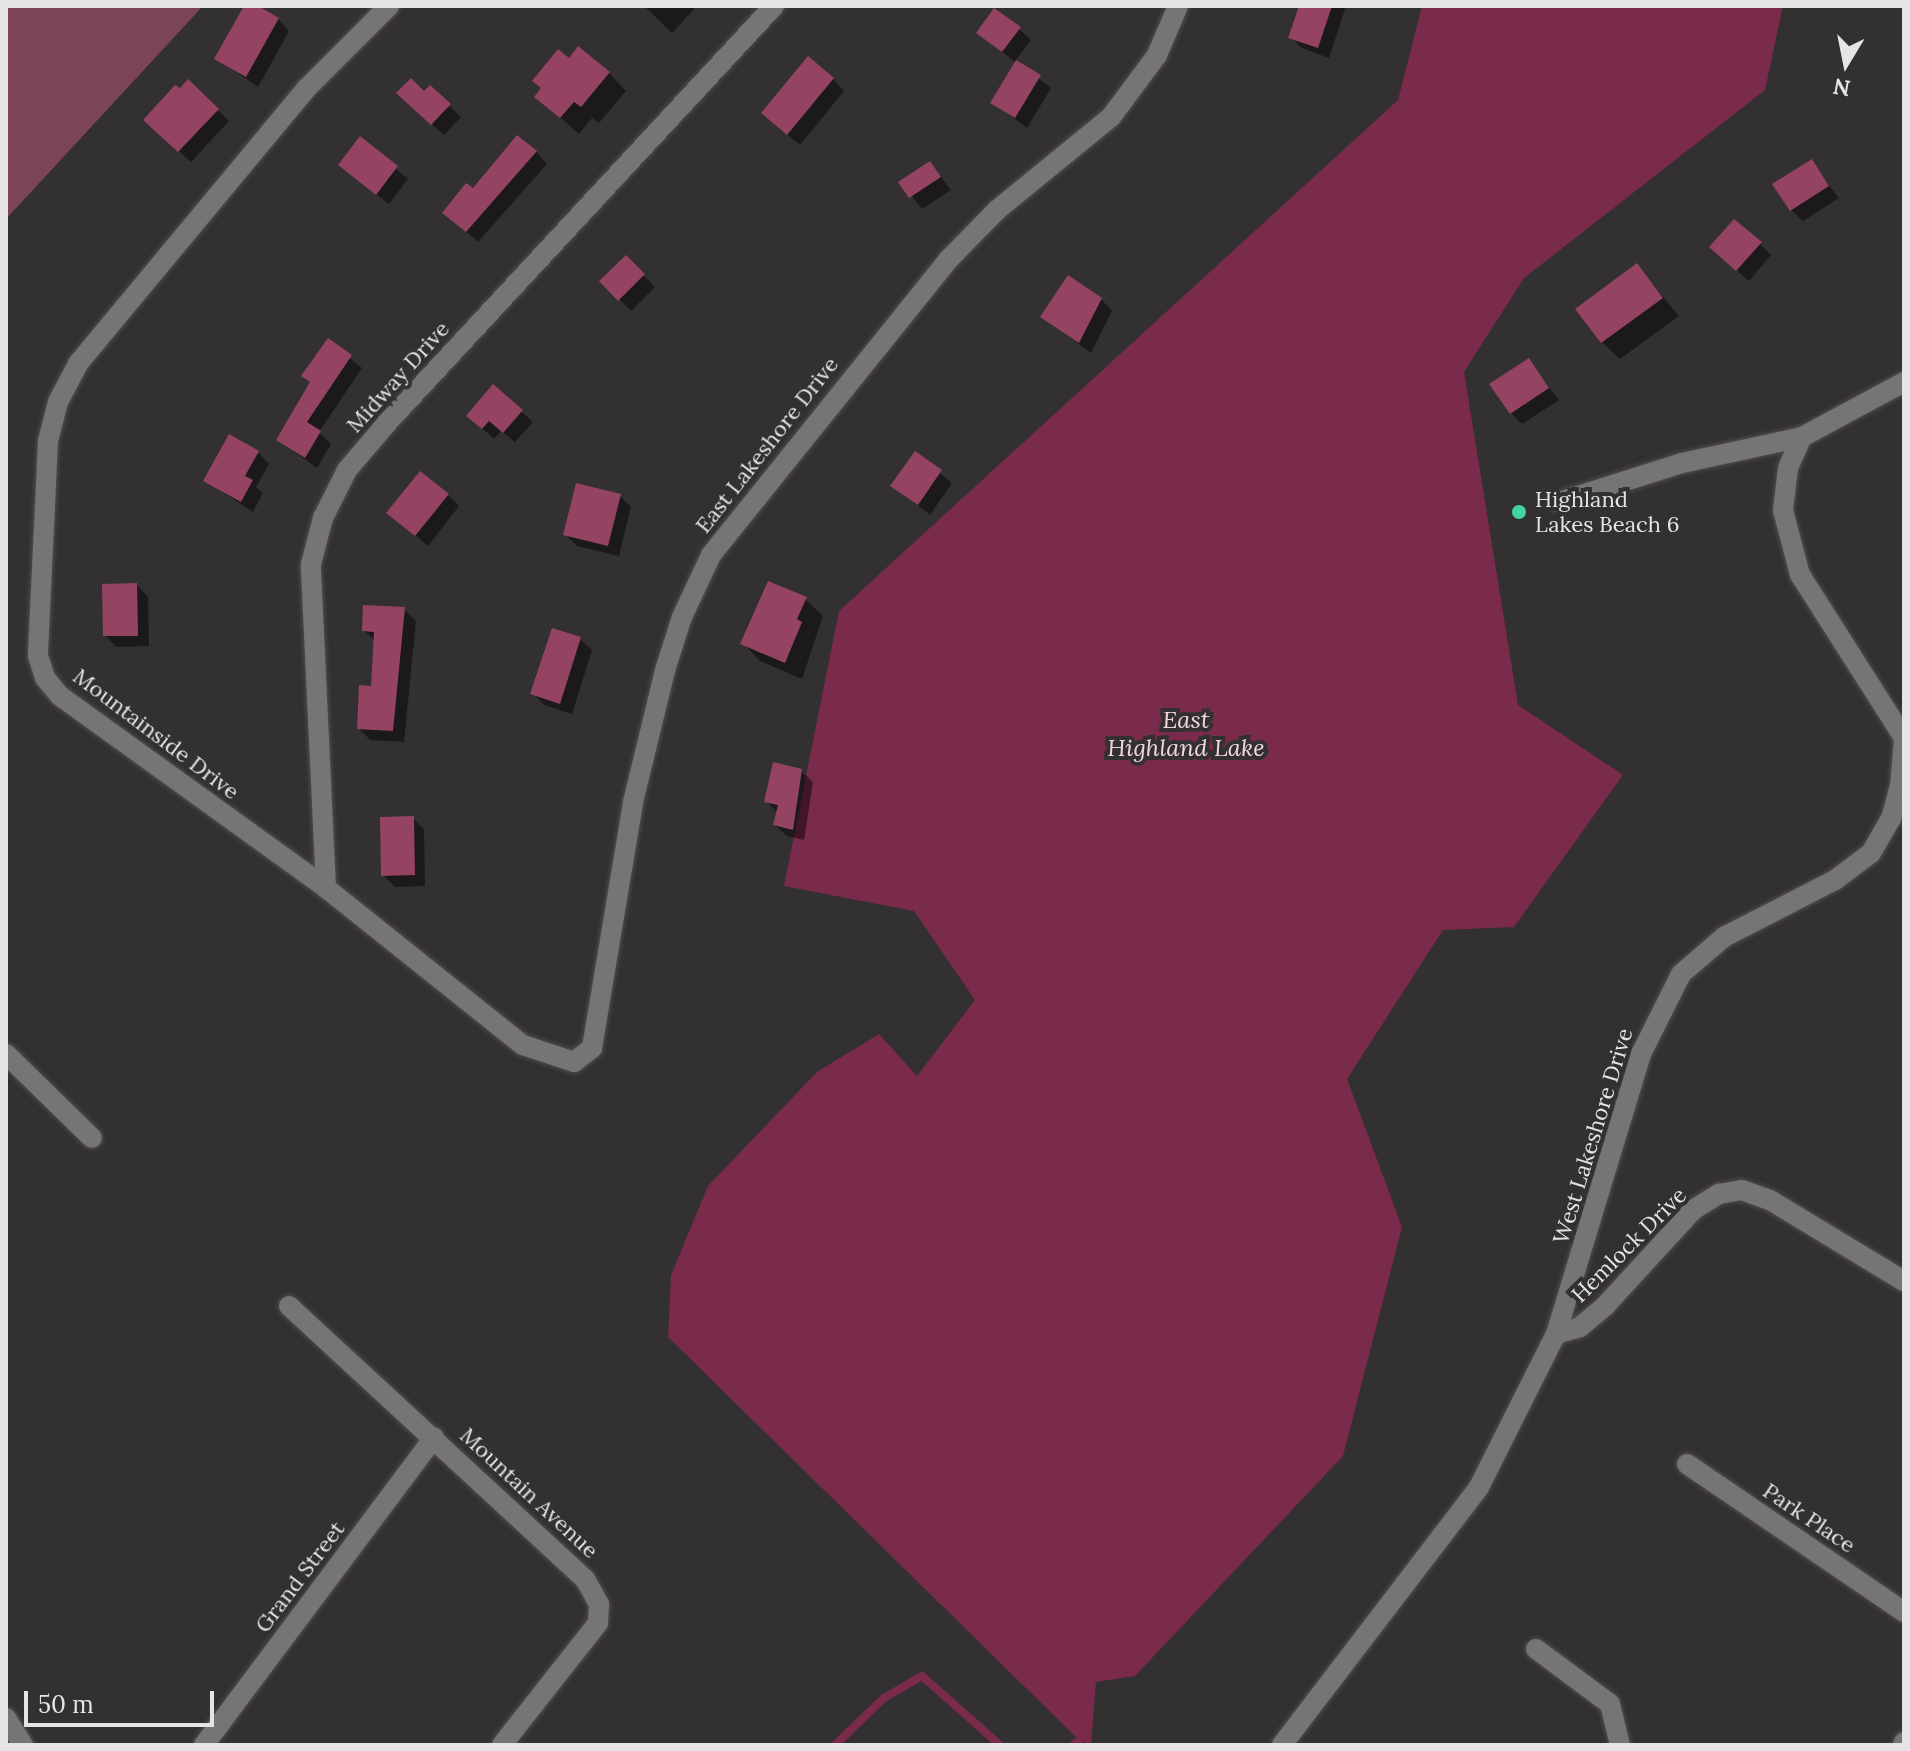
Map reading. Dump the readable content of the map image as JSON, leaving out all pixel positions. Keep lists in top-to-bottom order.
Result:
{
  "streets": {
    "street": [
      "Midway Drive",
      "East Lakeshore Drive",
      "Mountainside Drive",
      "West Lakeshore Drive",
      "Hemlock Drive",
      "Mountain Avenue",
      "Park Place",
      "Grand Street"
    ]
  },
  "crossings": [
    ["Midway Drive", "Mountainside Drive"],
    ["East Lakeshore Drive", "Mountainside Drive"],
    ["West Lakeshore Drive", "Hemlock Drive"],
    ["Mountain Avenue", "Grand Street"]
  ],
  "water": ["East Highland Lake"],
  "places": ["Highland Lakes Beach 6"],
  "scale_bar": "50 m",
  "north": "bottom"
}
